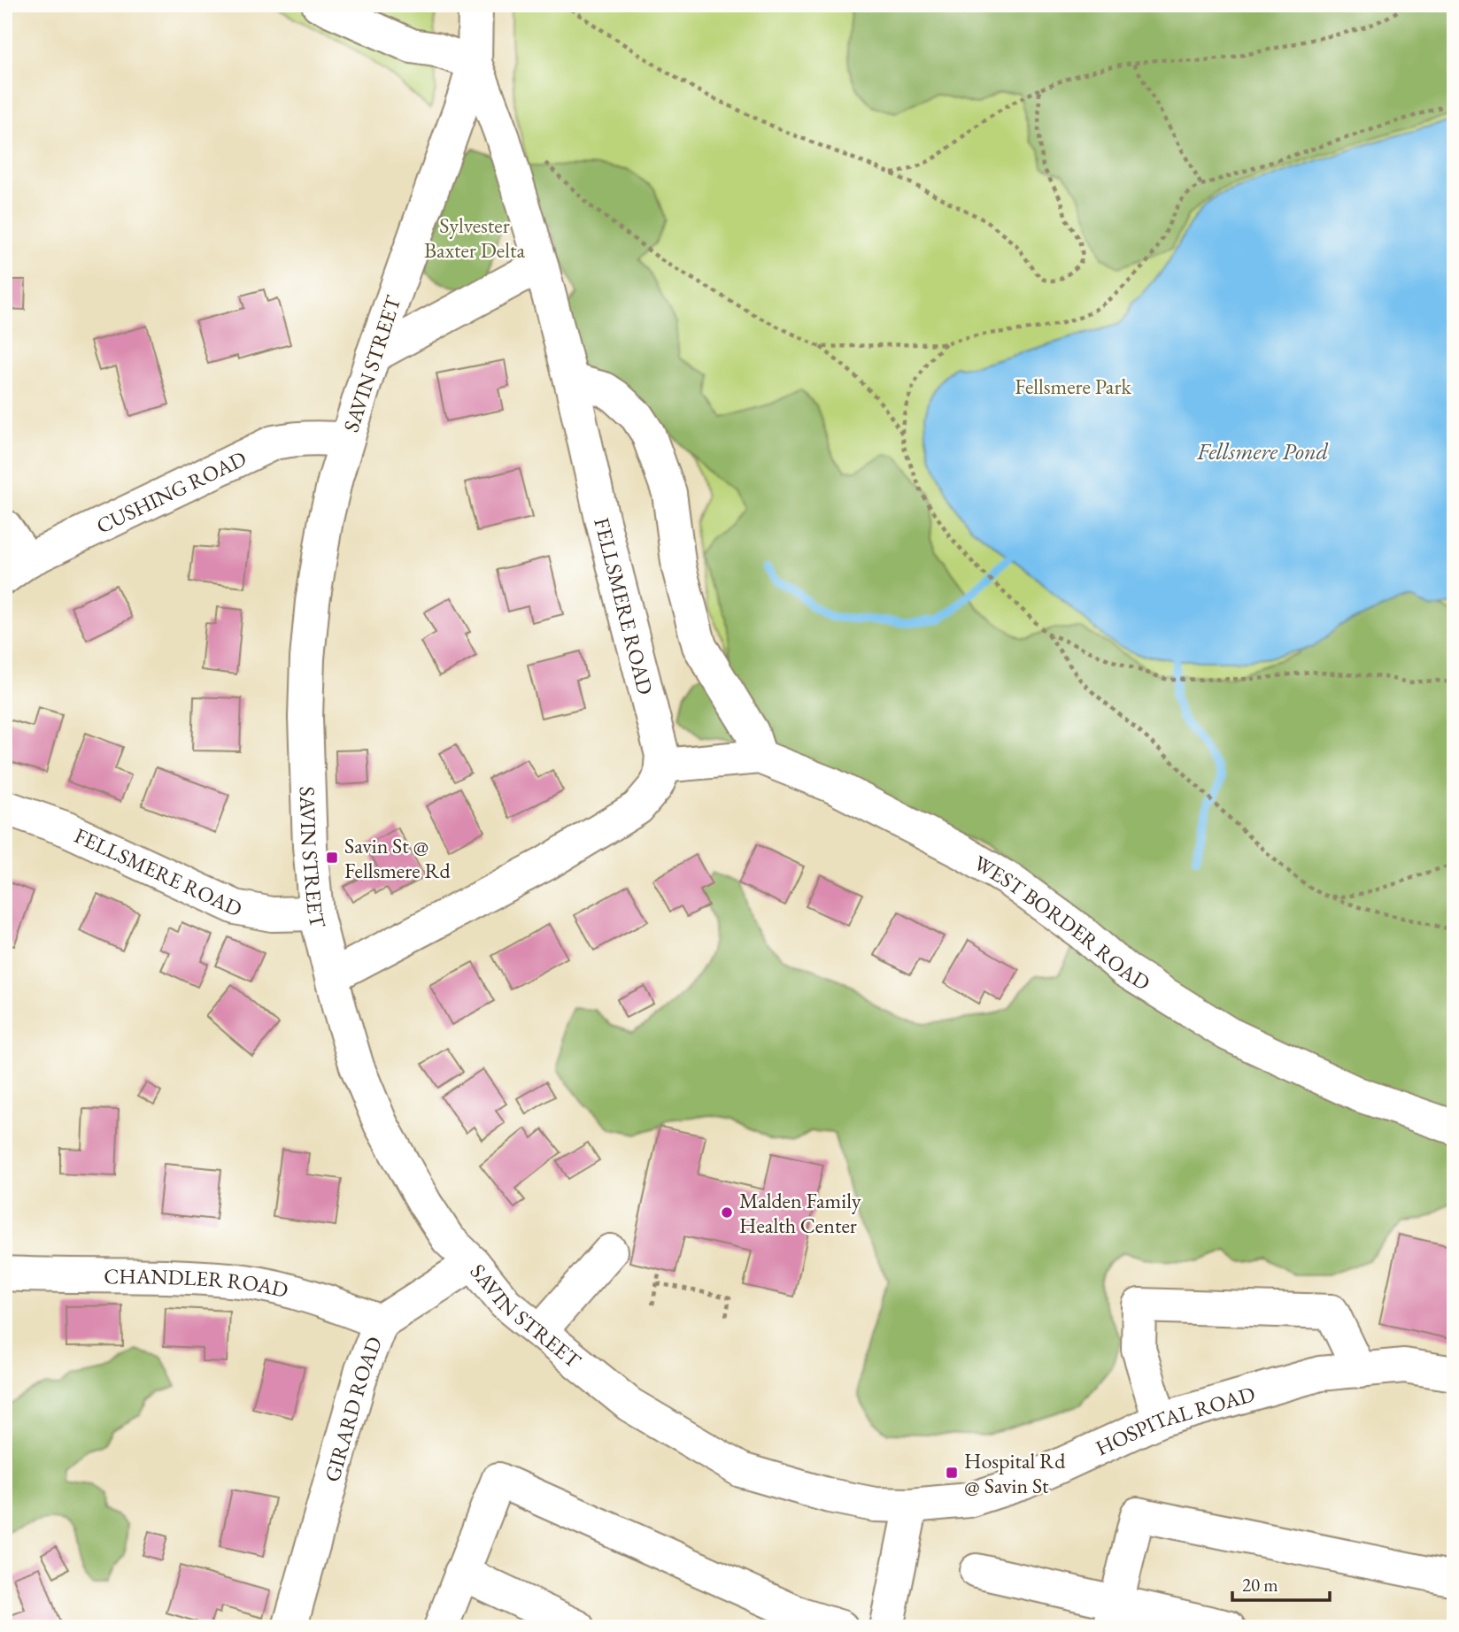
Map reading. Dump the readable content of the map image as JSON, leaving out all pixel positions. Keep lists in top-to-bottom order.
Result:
{
  "streets": {
    "street": [
      "SAVIN STREET",
      "CUSHING ROAD",
      "FELLSMERE ROAD",
      "WEST BORDER ROAD",
      "CHANDLER ROAD",
      "GIRARD ROAD",
      "HOSPITAL ROAD"
    ]
  },
  "crossings": [
    ["SAVIN STREET", "CUSHING ROAD"],
    ["SAVIN STREET", "FELLSMERE ROAD"],
    ["SAVIN STREET", "GIRARD ROAD"],
    ["SAVIN STREET", "HOSPITAL ROAD"],
    ["FELLSMERE ROAD", "WEST BORDER ROAD"],
    ["CHANDLER ROAD", "GIRARD ROAD"]
  ],
  "water": ["Fellsmere Pond"],
  "parks": ["Sylvester Baxter Delta", "Fellsmere Park"],
  "places": {
    "transit": ["Savin St @ Fellsmere Rd", "Hospital Rd @ Savin St"],
    "other": ["Malden Family Health Center"]
  },
  "scale_bar": "20 m"
}
